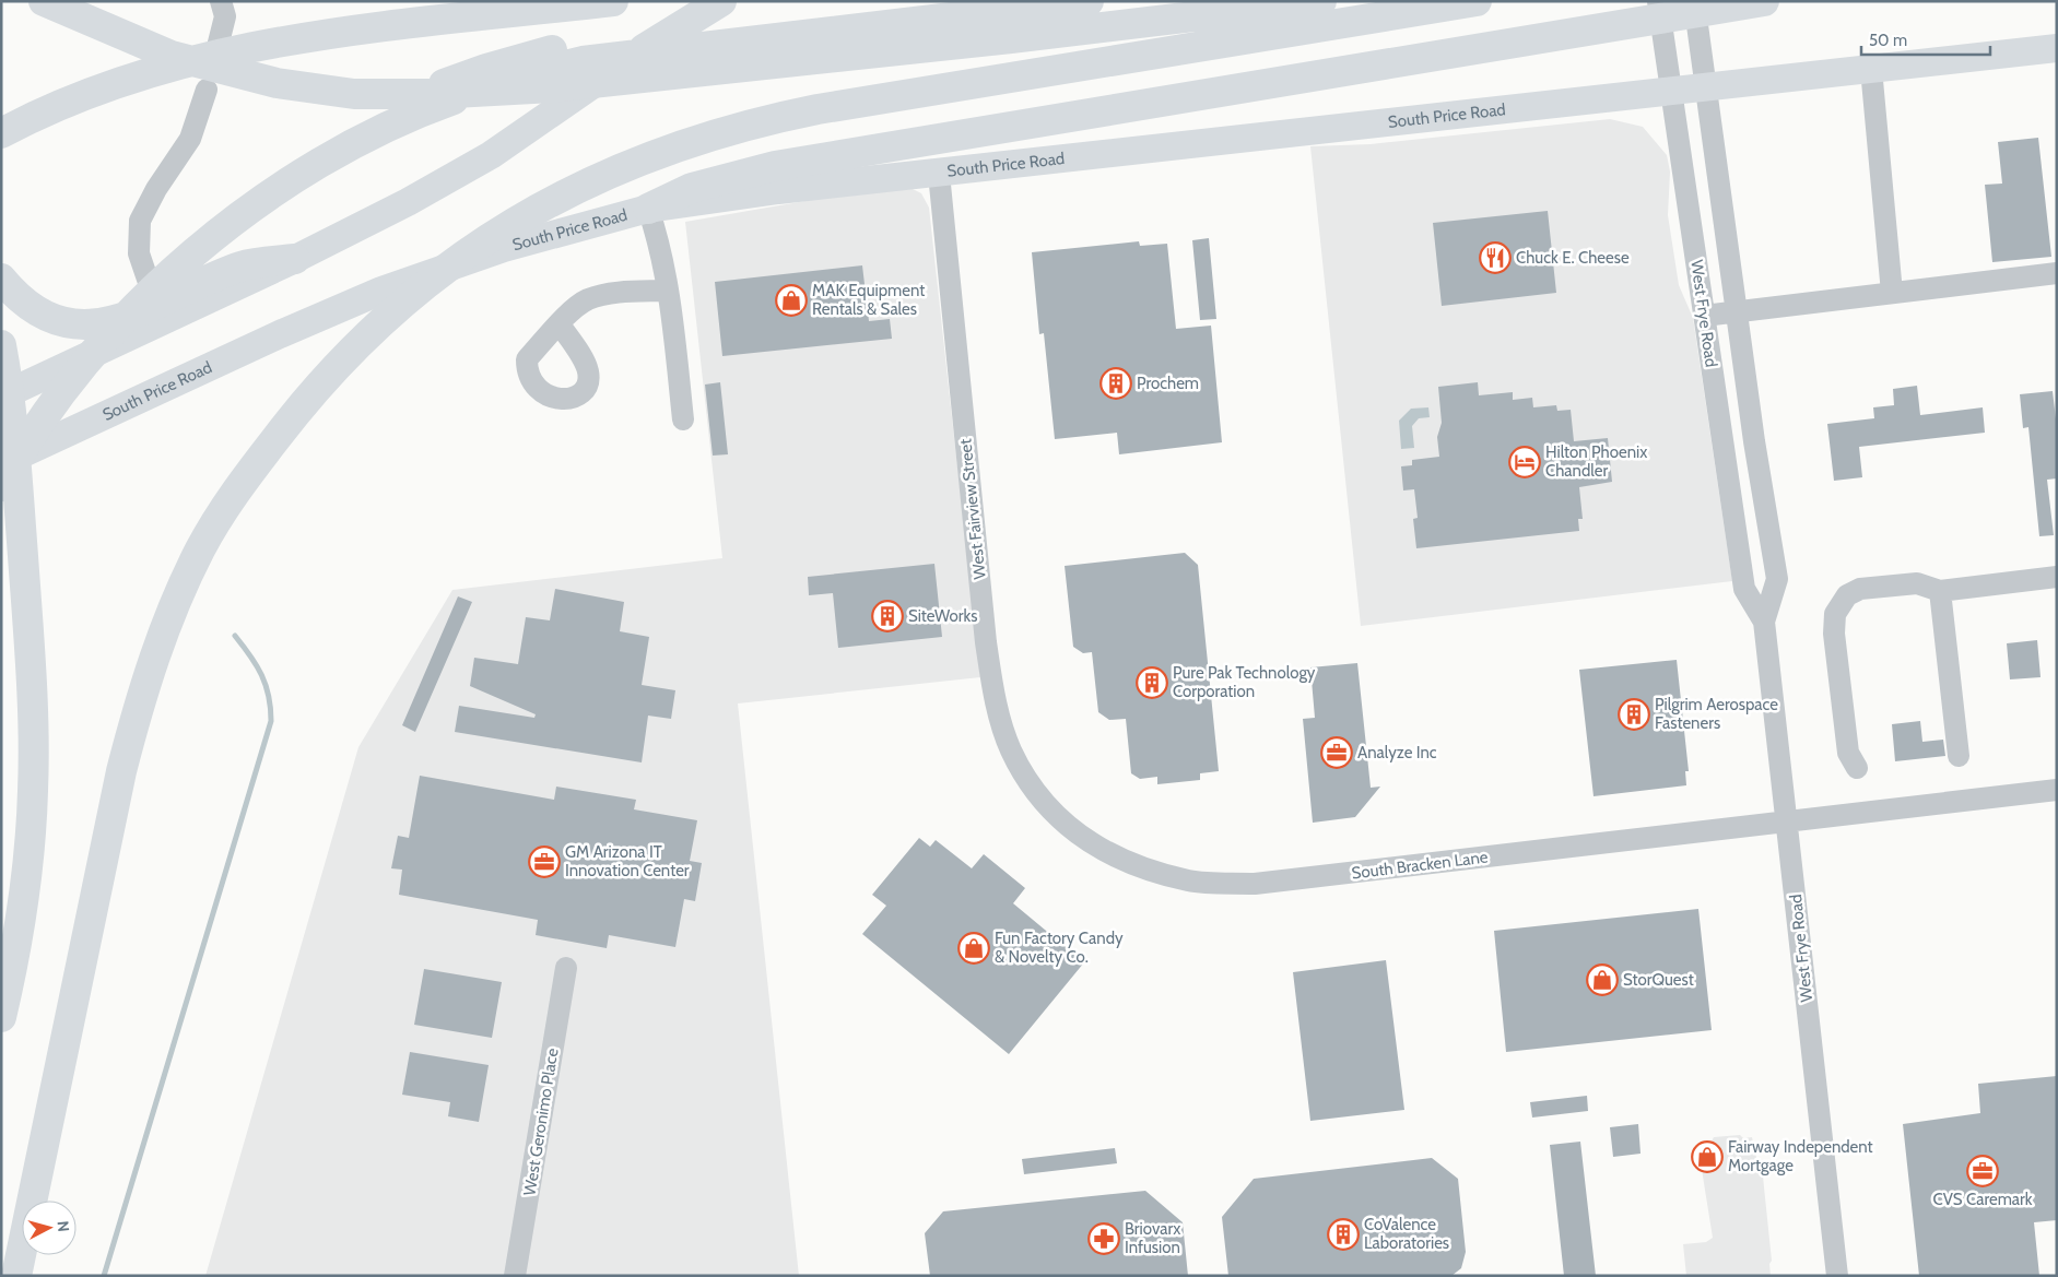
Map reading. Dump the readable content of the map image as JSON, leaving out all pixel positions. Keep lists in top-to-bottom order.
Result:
{
  "streets": {
    "main road": ["South Price Road"],
    "street": [
      "West Frye Road",
      "West Fairview Street",
      "South Bracken Lane",
      "West Geronimo Place"
    ]
  },
  "crossings": [
    ["South Price Road", "West Frye Road"],
    ["South Price Road", "West Fairview Street"],
    ["West Frye Road", "South Bracken Lane"],
    ["West Fairview Street", "South Bracken Lane"]
  ],
  "places": {
    "restaurant": ["Chuck E. Cheese"],
    "shop": [
      "MAK Equipment Rentals & Sales",
      "Fun Factory Candy & Novelty Co.",
      "StorQuest",
      "Fairway Independent Mortgage"
    ],
    "building": [
      "Prochem",
      "SiteWorks",
      "Pure Pak Technology Corporation",
      "Pilgrim Aerospace Fasteners",
      "CoValence Laboratories"
    ],
    "hotel": ["Hilton Phoenix Chandler"],
    "office": ["Analyze Inc", "GM Arizona IT Innovation Center", "CVS Caremark"],
    "pharmacy": ["Briovarx Infusion"]
  },
  "scale_bar": "50 m",
  "north": "right"
}
